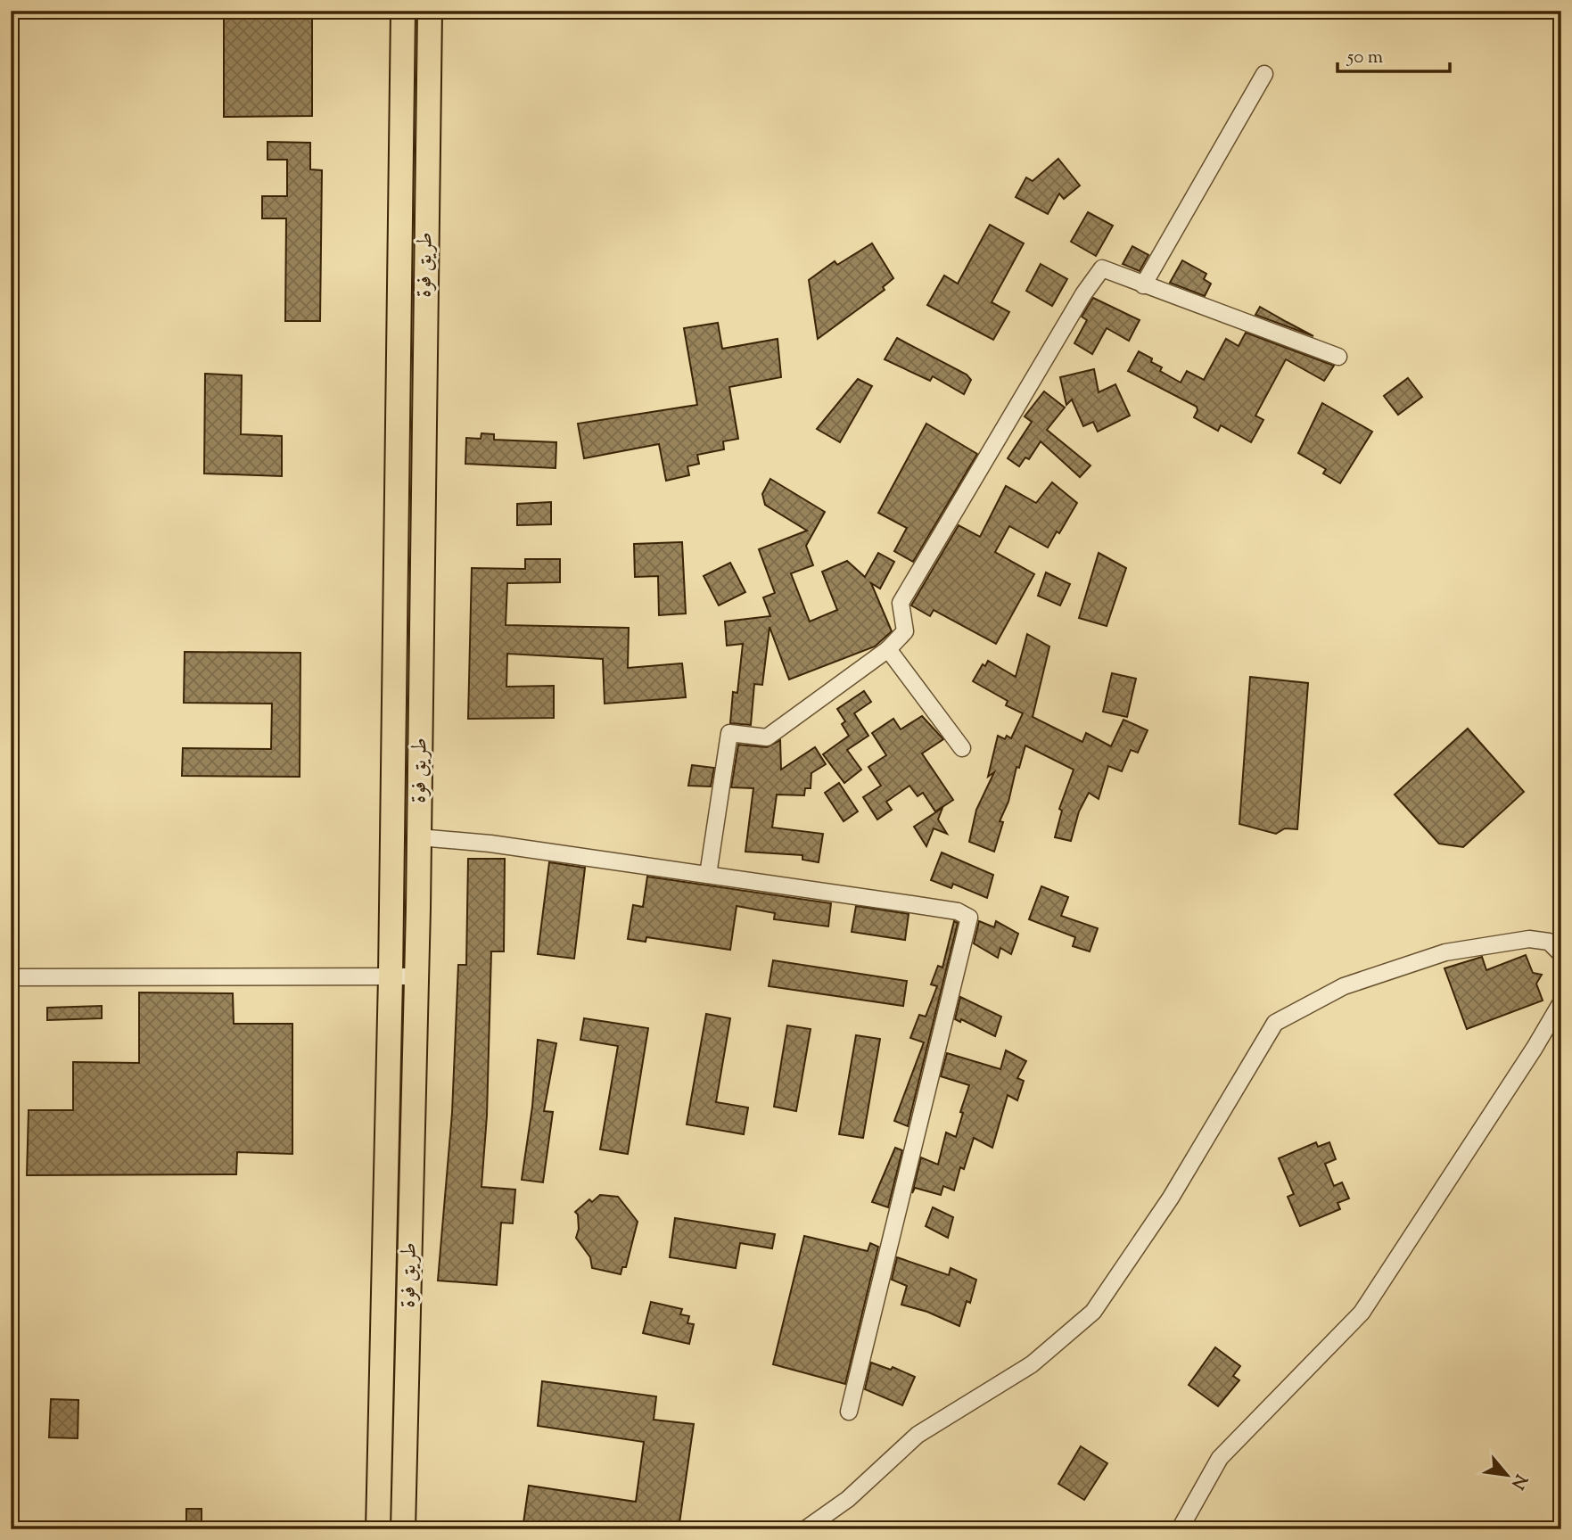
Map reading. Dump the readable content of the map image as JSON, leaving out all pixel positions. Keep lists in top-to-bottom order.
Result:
{
  "streets": {
    "highway": ["طريق فوة"]
  },
  "scale_bar": "50 m",
  "north": "bottom right"
}
